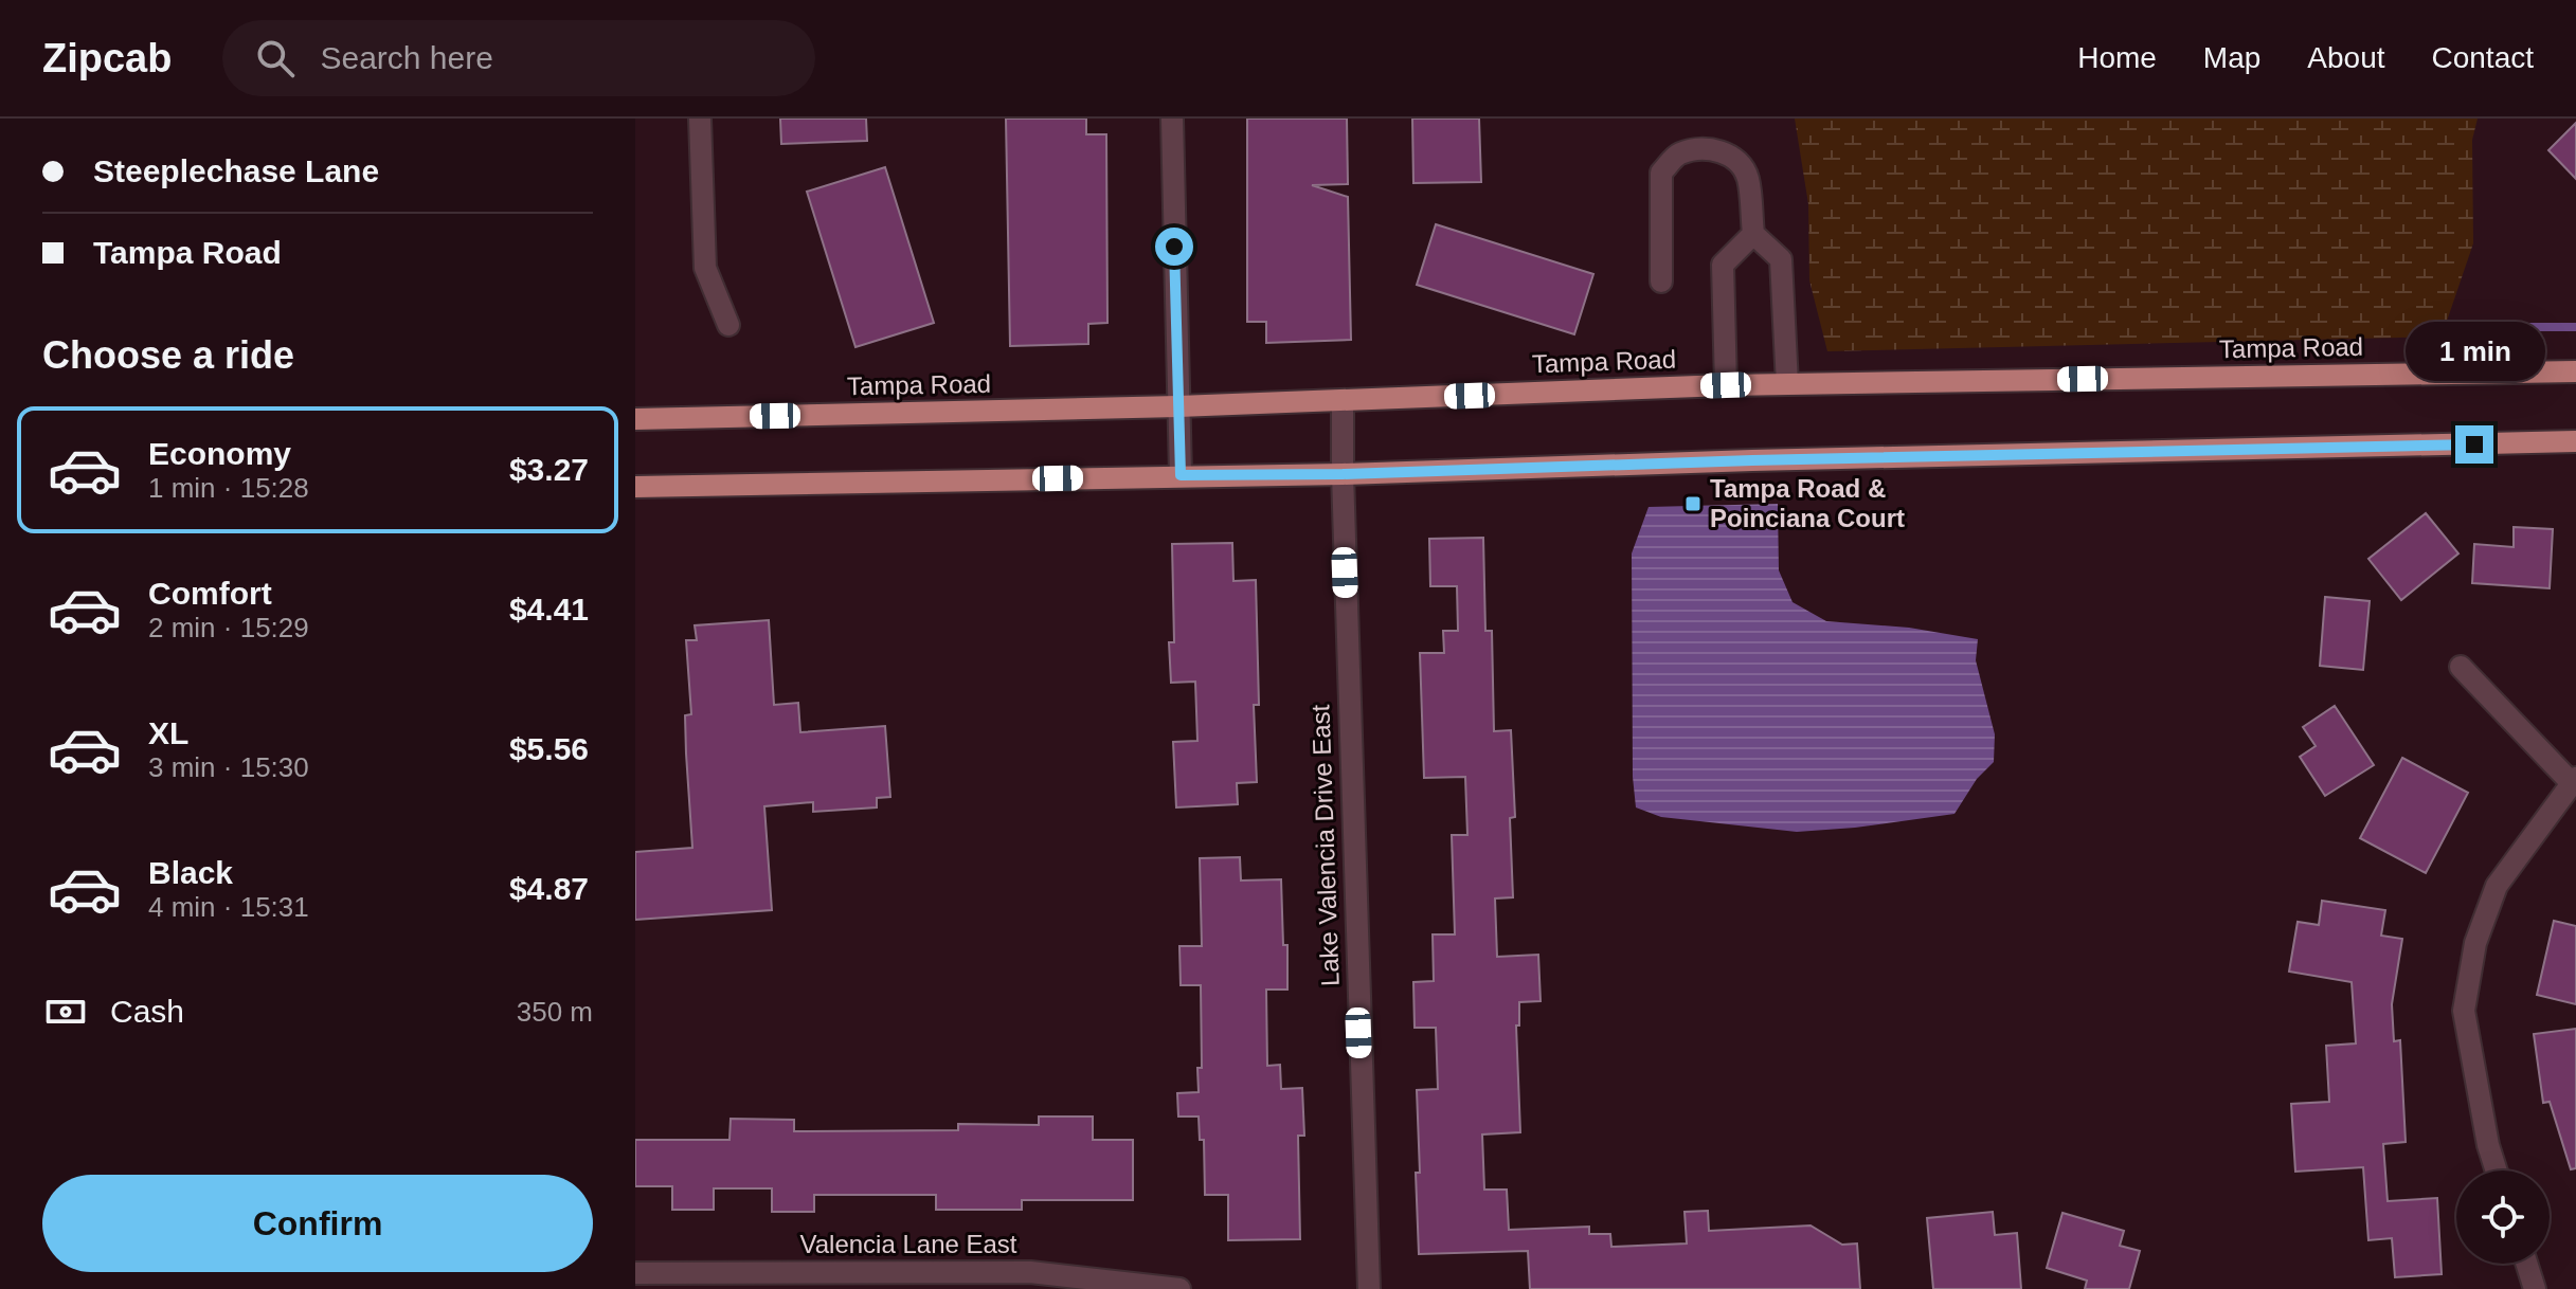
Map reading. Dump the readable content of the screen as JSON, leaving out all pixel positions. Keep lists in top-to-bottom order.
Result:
{
  "streets": {
    "main road": ["Tampa Road"],
    "street": ["Lake Valencia Drive East", "Valencia Lane East"]
  },
  "crossings": [
    ["Tampa Road", "Lake Valencia Drive East"]
  ],
  "places": {
    "transit": ["Tampa Road & Poinciana Court"]
  },
  "page": {
    "header": "Zipcab",
    "search": "Search here",
    "nav": [
      "Home",
      "Map",
      "About",
      "Contact"
    ],
    "banner": ["Steeplechase Lane", "Tampa Road"],
    "heading": "Choose a ride",
    "bubble": "1 min",
    "list": [
      {
        "name": "Economy",
        "note": "1 min · 15:28",
        "value": "$3.27"
      },
      {
        "name": "Comfort",
        "note": "2 min · 15:29",
        "value": "$4.41"
      },
      {
        "name": "XL",
        "note": "3 min · 15:30",
        "value": "$5.56"
      },
      {
        "name": "Black",
        "note": "4 min · 15:31",
        "value": "$4.87"
      }
    ],
    "pay": ["Cash", "350 m"],
    "buttons": "Confirm"
  }
}
